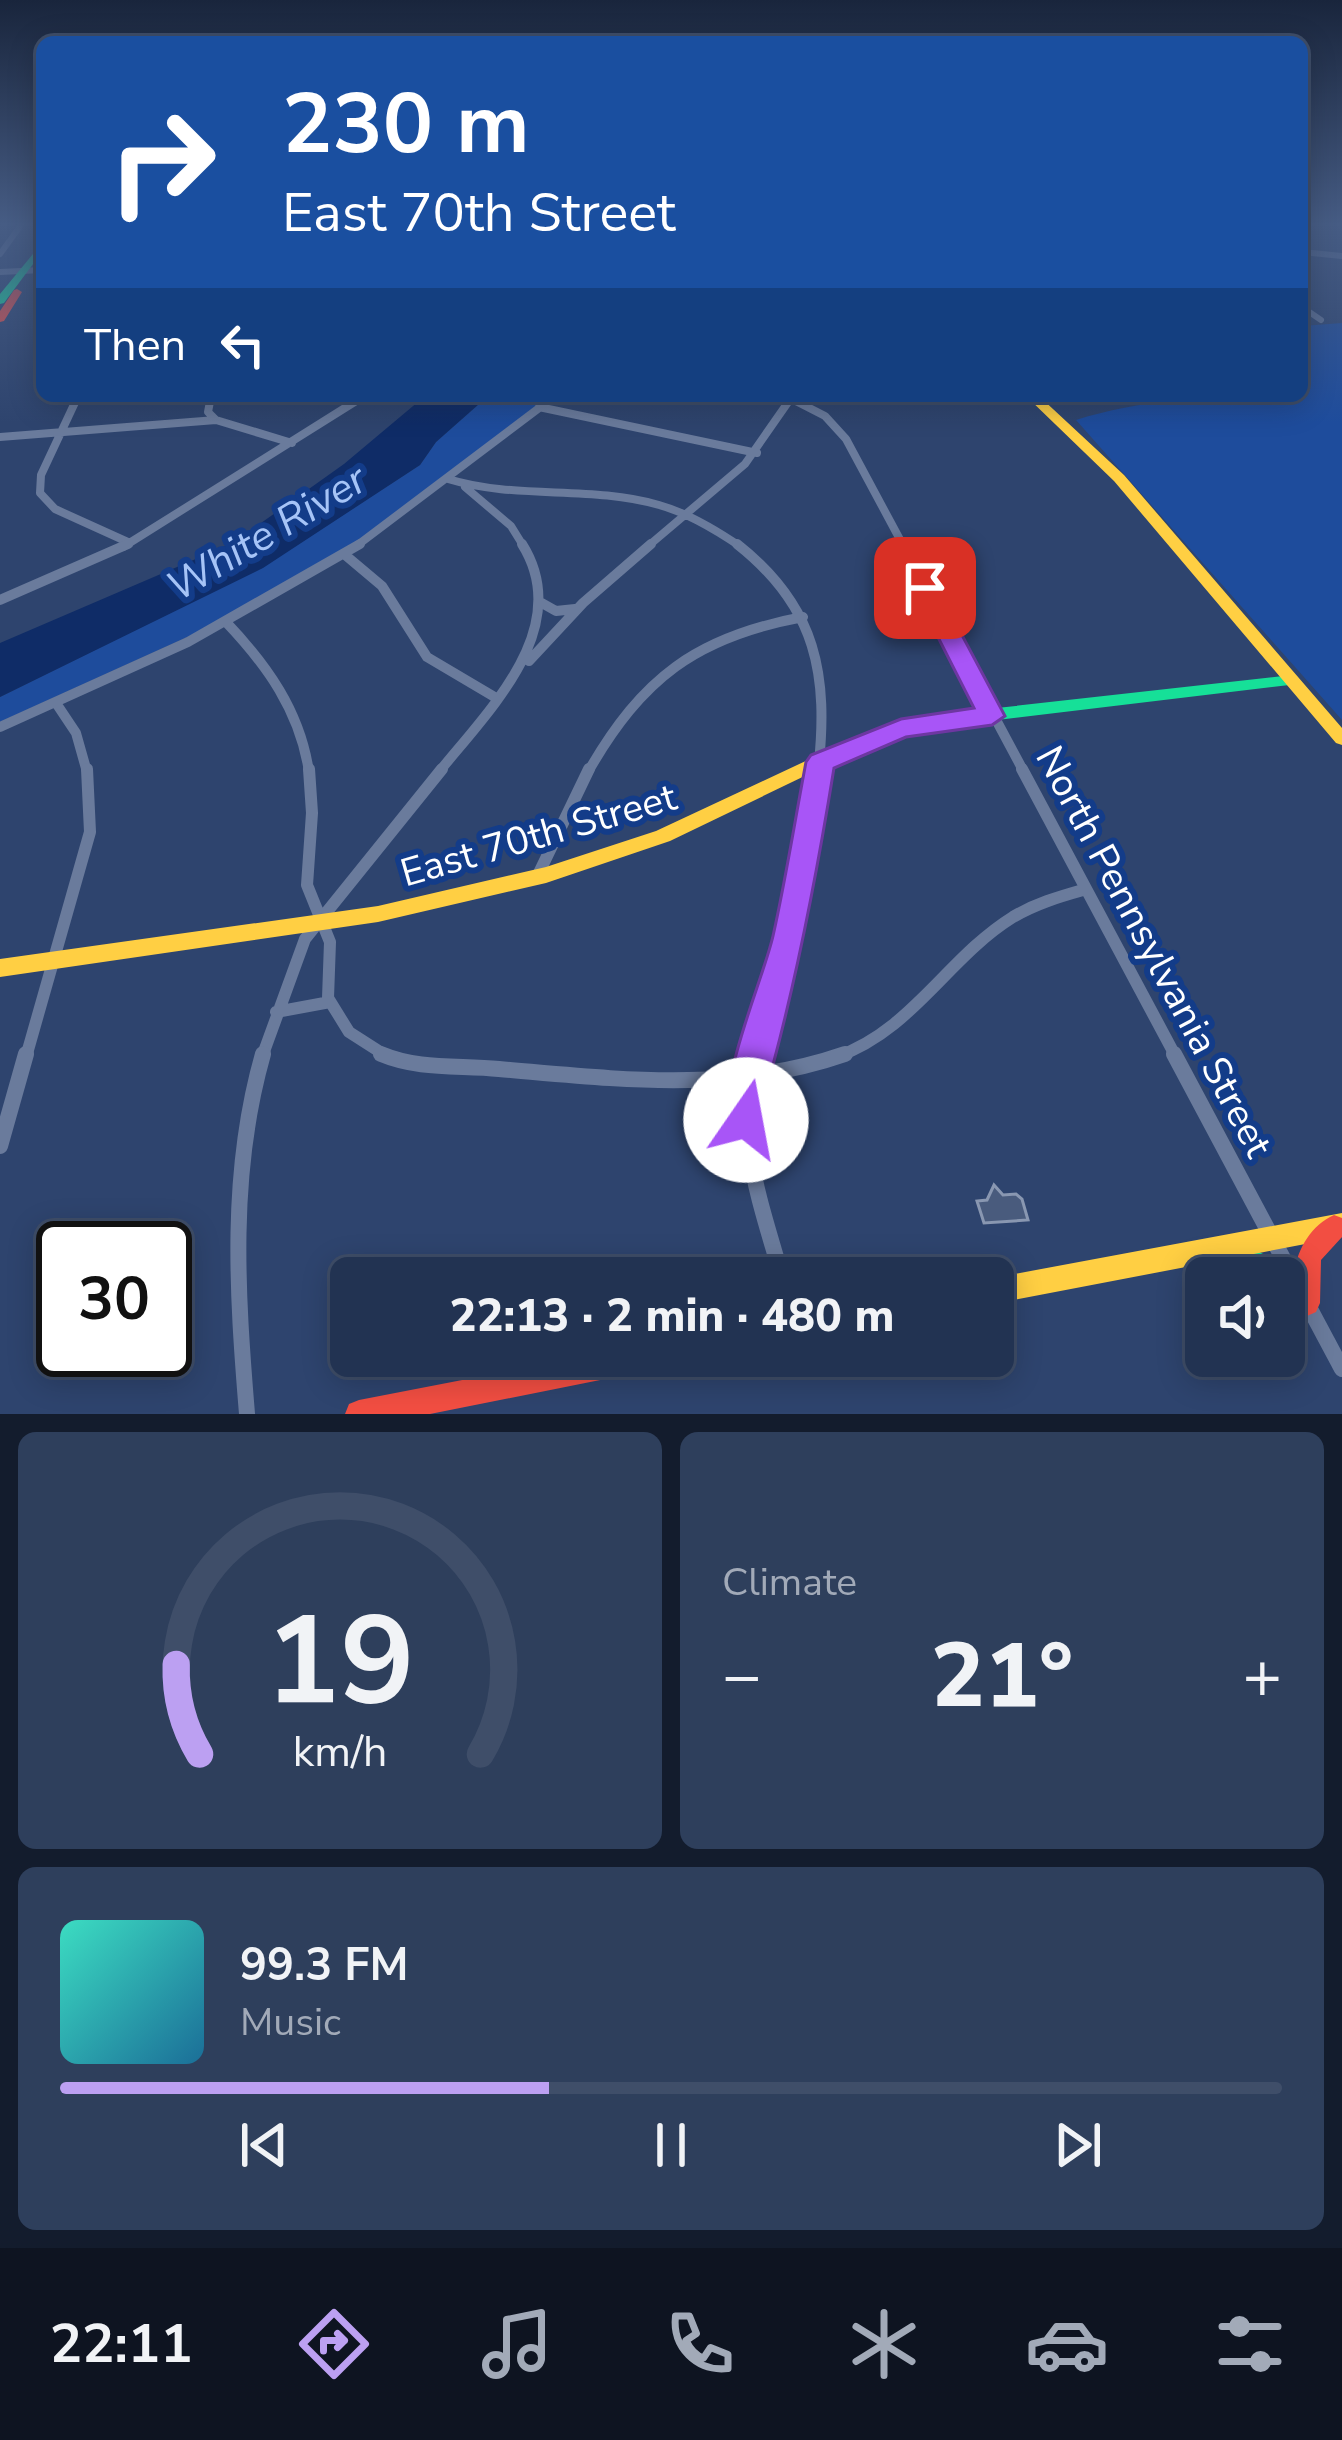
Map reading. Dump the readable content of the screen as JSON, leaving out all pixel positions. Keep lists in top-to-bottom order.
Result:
{
  "streets": {
    "main road": ["East 70th Street"],
    "street": ["North Pennsylvania Street"]
  },
  "crossings": [
    ["East 70th Street", "North Pennsylvania Street"]
  ],
  "water": ["White River"],
  "page": {
    "turn": ["230 m", "East 70th Street"],
    "then": "Then",
    "limit": "30",
    "trip": "22:13 · 2 min · 480 m",
    "tile": "Climate",
    "heat": ["−", "21°", "+"],
    "song": ["99.3 FM", "Music"],
    "tabs": "22:11",
    "gauge": ["19", "km/h"]
  }
}
